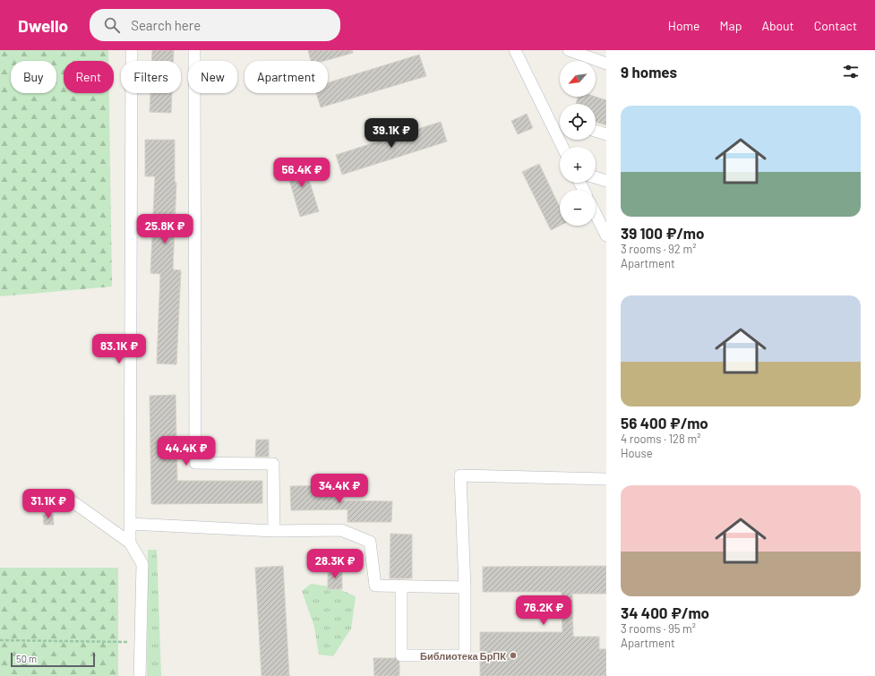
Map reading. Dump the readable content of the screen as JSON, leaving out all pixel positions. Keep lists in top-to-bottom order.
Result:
{
  "places": ["Библиотека БрПК"],
  "scale_bar": "50 m",
  "north": "bottom left",
  "page": {
    "header": "Dwello",
    "search": "Search here",
    "nav": [
      "Home",
      "Map",
      "About",
      "Contact"
    ],
    "heading": "9 homes",
    "map_buttons": ["+", "−"],
    "chip": [
      "Buy",
      "Rent",
      "Filters",
      "New",
      "Apartment"
    ],
    "list": [
      {
        "name": "39 100 ₽/mo",
        "note": "3 rooms · 92 m² · Apartment"
      },
      {
        "name": "56 400 ₽/mo",
        "note": "4 rooms · 128 m² · House"
      },
      {
        "name": "34 400 ₽/mo",
        "note": "3 rooms · 95 m² · Apartment"
      }
    ],
    "price": [
      "39.1K ₽",
      "56.4K ₽",
      "25.8K ₽",
      "83.1K ₽",
      "44.4K ₽",
      "34.4K ₽",
      "31.1K ₽",
      "28.3K ₽",
      "76.2K ₽"
    ],
    "scale": "50 m"
  }
}
